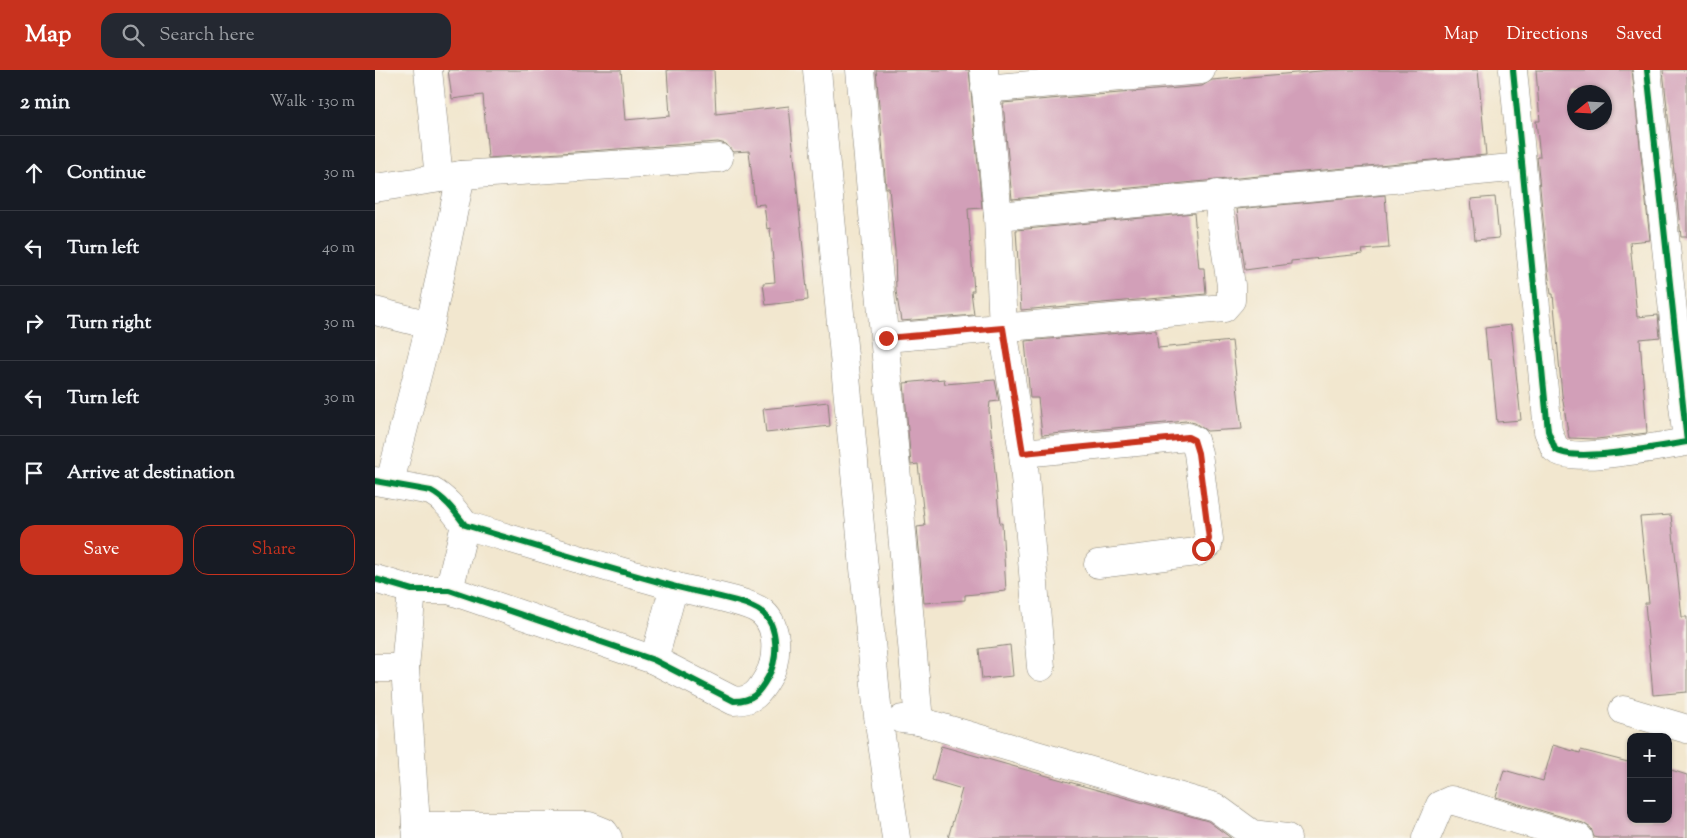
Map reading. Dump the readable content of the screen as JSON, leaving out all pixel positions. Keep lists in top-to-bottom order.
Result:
{
  "north": "left",
  "page": {
    "header": "Map",
    "search": "Search here",
    "nav": ["Map", "Directions", "Saved"],
    "heading": ["2 min", "Walk · 130 m"],
    "list": [
      ["Continue", "30 m"],
      ["Turn left", "40 m"],
      ["Turn right", "30 m"],
      ["Turn left", "30 m"],
      "Arrive at destination"
    ],
    "buttons": ["Save", "Share"],
    "map_buttons": ["+", "−"]
  }
}
